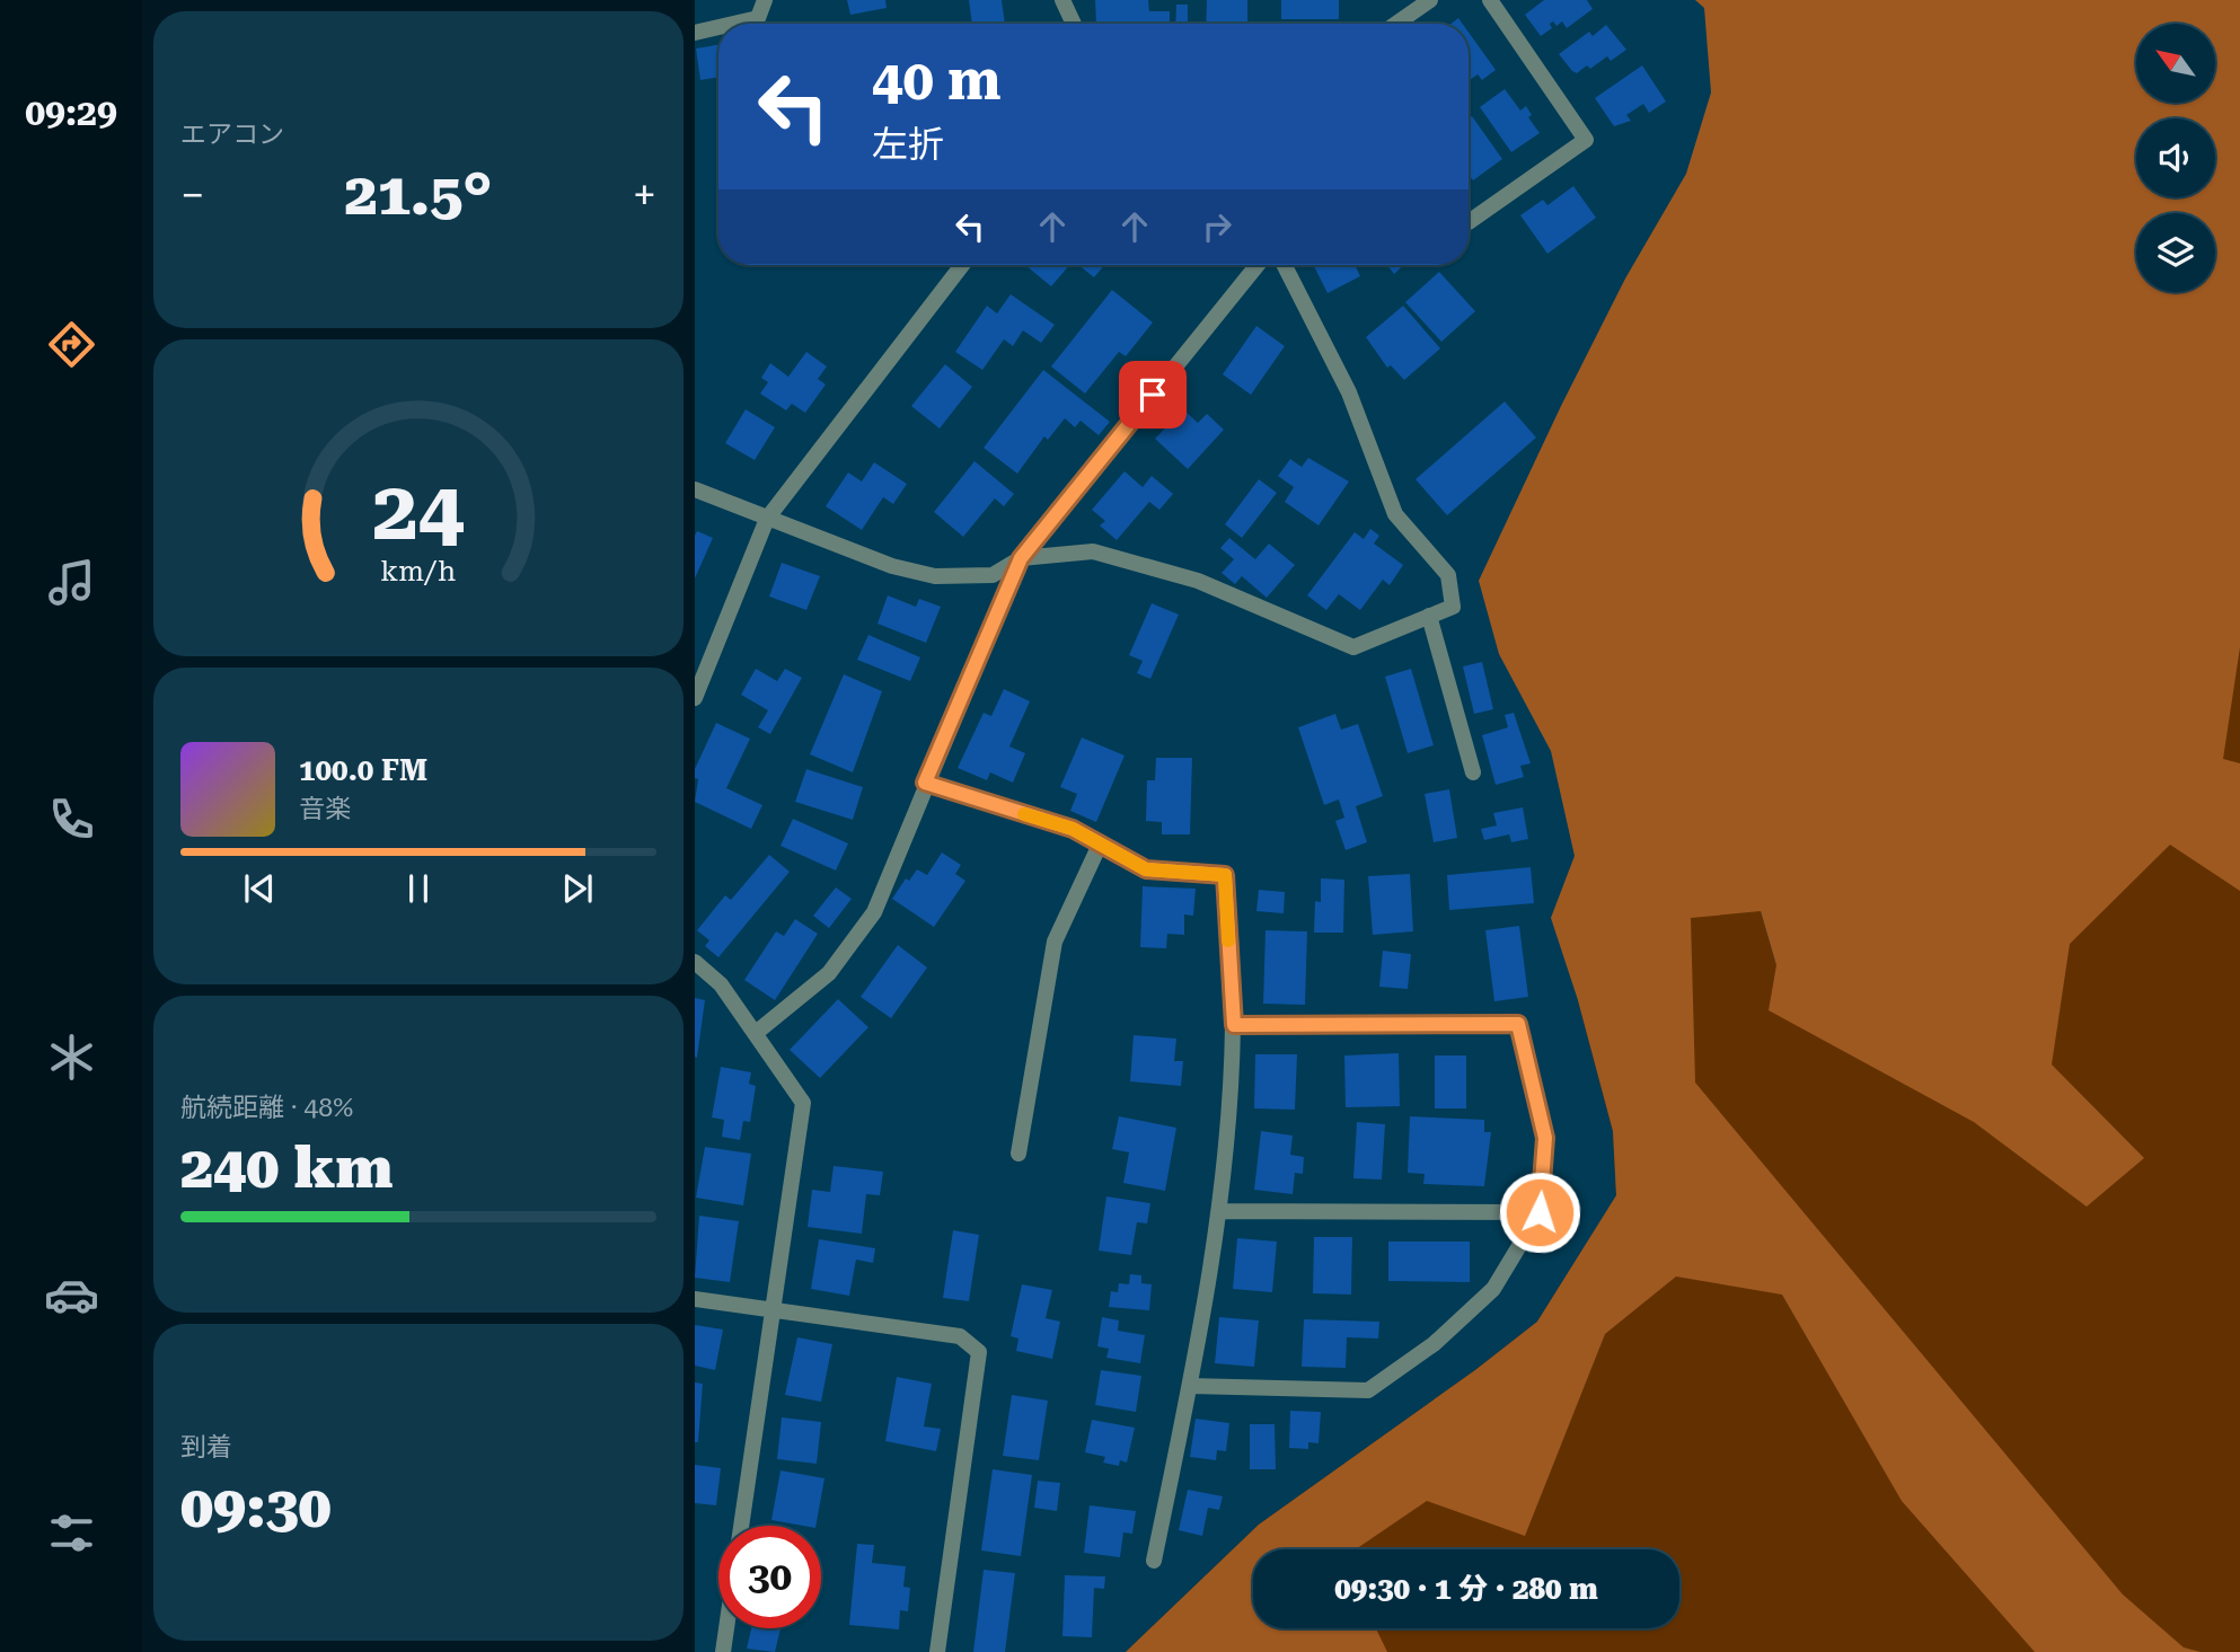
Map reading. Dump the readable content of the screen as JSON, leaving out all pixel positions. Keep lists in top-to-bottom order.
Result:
{
  "north": "top left",
  "page": {
    "tabs": "09:29",
    "tile": [
      "エアコン",
      ["航続距離 · 48%", "240 km"],
      ["到着", "09:30"]
    ],
    "turn": ["40 m", "左折"],
    "heat": ["−", "21.5°", "+"],
    "song": ["100.0 FM", "音楽"],
    "limit": "30",
    "trip": "09:30 · 1 分 · 280 m",
    "gauge": ["24", "km/h"]
  }
}
